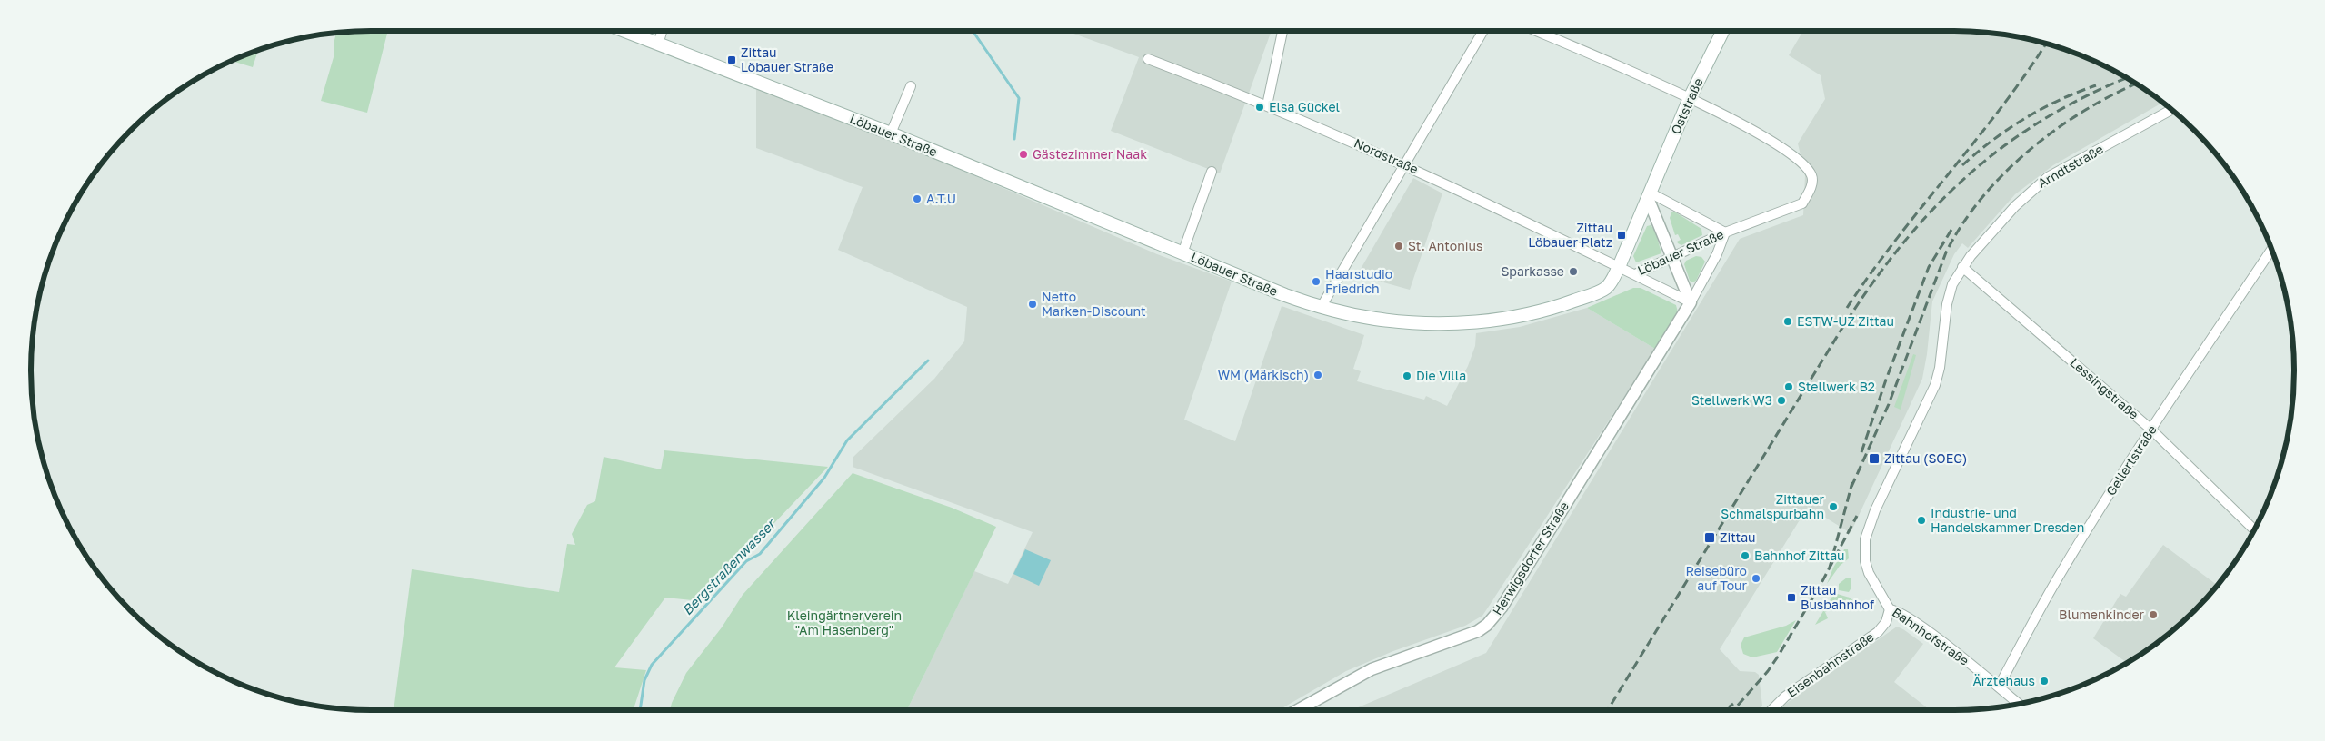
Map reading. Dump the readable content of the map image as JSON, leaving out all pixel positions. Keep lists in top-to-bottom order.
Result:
{
  "streets": {
    "main road": ["Oststraße", "Löbauer Straße"],
    "street": [
      "Nordstraße",
      "Arndtstraße",
      "Lessingstraße",
      "Gellertstraße",
      "Herwigsdorfer Straße",
      "Bahnhofstraße",
      "Eisenbahnstraße"
    ]
  },
  "crossings": [
    ["Oststraße", "Löbauer Straße"],
    ["Oststraße", "Nordstraße"],
    ["Löbauer Straße", "Nordstraße"],
    ["Arndtstraße", "Lessingstraße"],
    ["Arndtstraße", "Bahnhofstraße"],
    ["Lessingstraße", "Gellertstraße"],
    ["Lessingstraße", "Bahnhofstraße"],
    ["Gellertstraße", "Bahnhofstraße"],
    ["Bahnhofstraße", "Eisenbahnstraße"]
  ],
  "water": ["Bergstraßenwasser"],
  "parks": ["Kleingärtnerverein \"Am Hasenberg\""],
  "places": {
    "transit": [
      "Zittau Löbauer Straße",
      "Zittau Löbauer Platz",
      "Zittau (SOEG)",
      "Zittau",
      "Zittau Busbahnhof"
    ],
    "other": [
      "Elsa Gückel",
      "Gästezimmer Naak",
      "A.T.U",
      "St. Antonius",
      "Sparkasse",
      "Haarstudio Friedrich",
      "Netto Marken-Discount",
      "ESTW-UZ Zittau",
      "WM (Märkisch)",
      "Die Villa",
      "Stellwerk B2",
      "Stellwerk W3",
      "Zittauer Schmalspurbahn",
      "Industrie- und Handelskammer Dresden",
      "Bahnhof Zittau",
      "Reisebüro auf Tour",
      "Blumenkinder",
      "Ärztehaus"
    ]
  }
}
